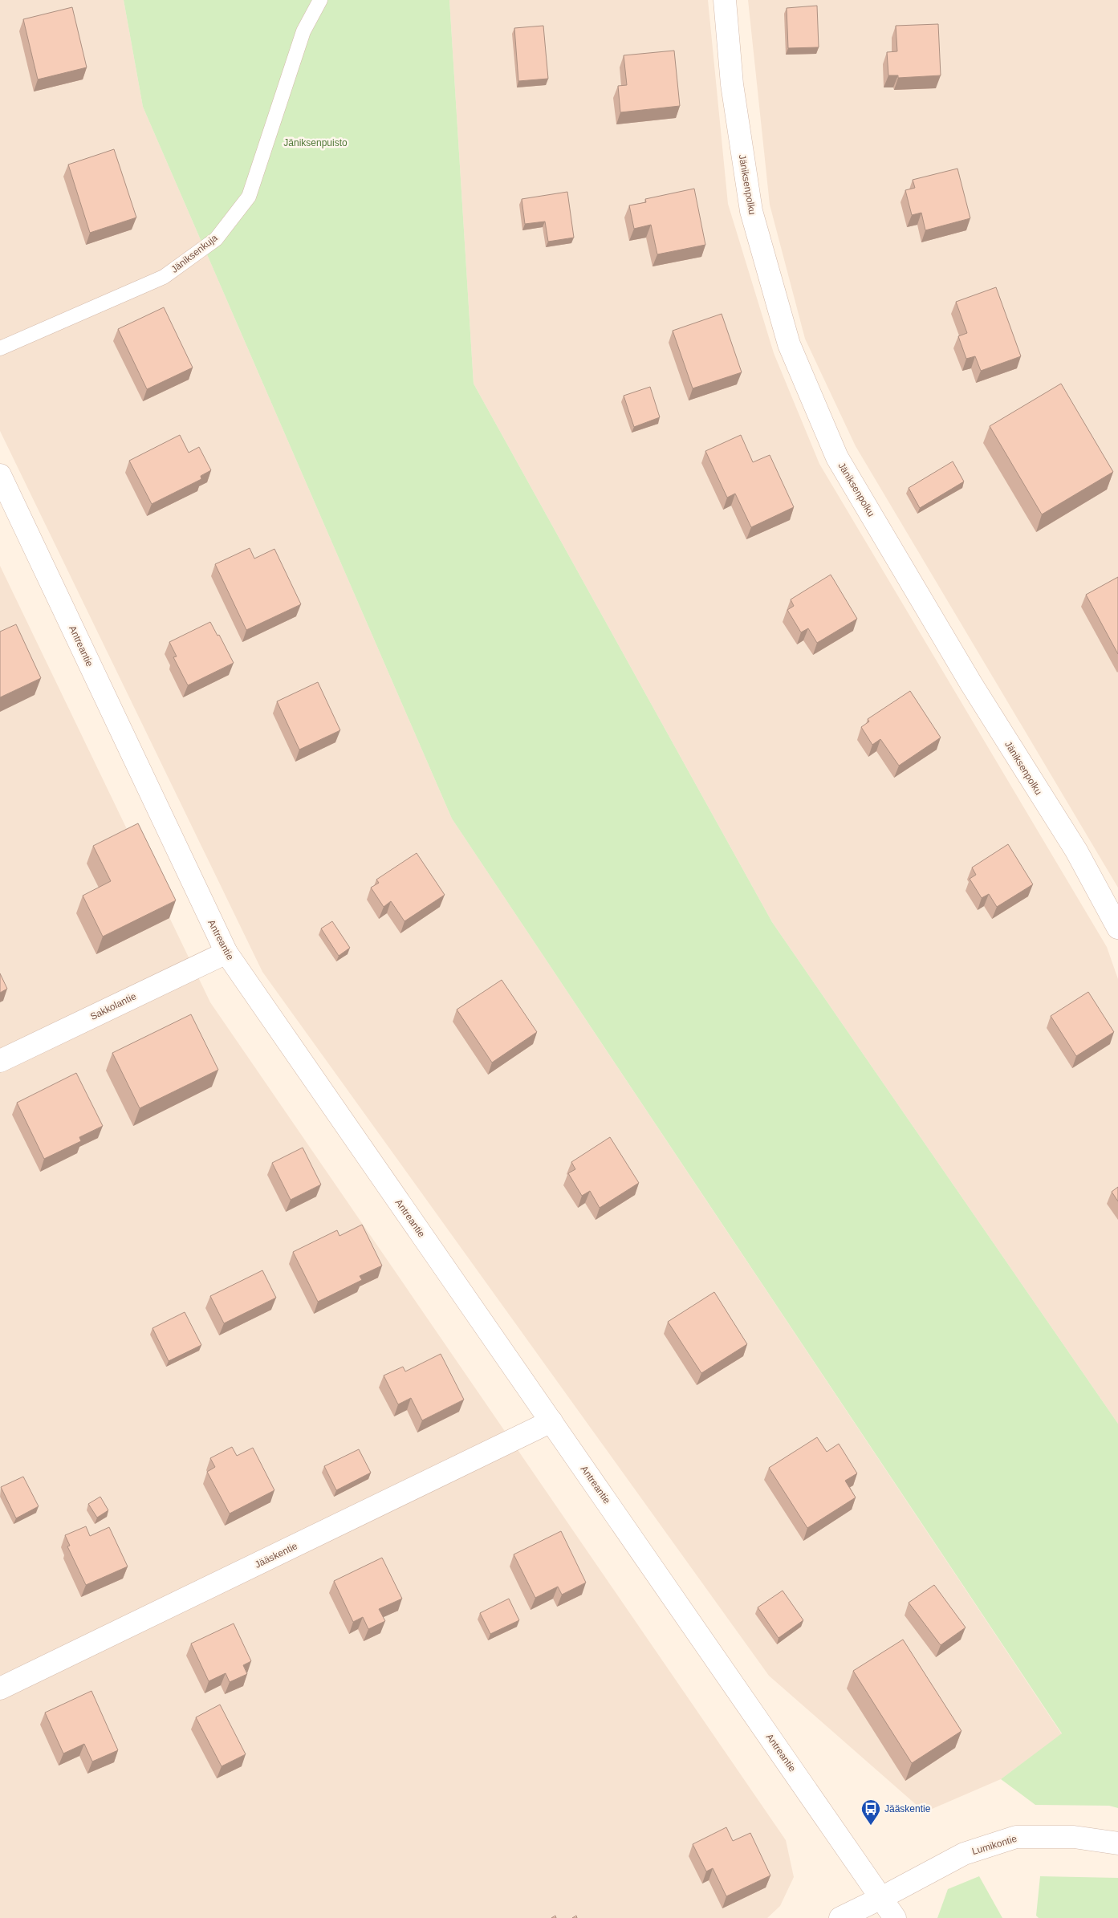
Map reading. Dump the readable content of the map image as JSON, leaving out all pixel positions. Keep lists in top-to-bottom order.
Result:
{
  "streets": {
    "street": [
      "Jäniksenpolku",
      "Antreantie",
      "Sakkolantie",
      "Jääskentie",
      "Lumikontie"
    ],
    "lane": ["Jäniksenkuja"]
  },
  "crossings": [
    ["Antreantie", "Sakkolantie"],
    ["Antreantie", "Jääskentie"],
    ["Antreantie", "Lumikontie"]
  ],
  "parks": ["Jäniksenpuisto"],
  "places": {
    "bus stop": ["Jääskentie"]
  }
}
